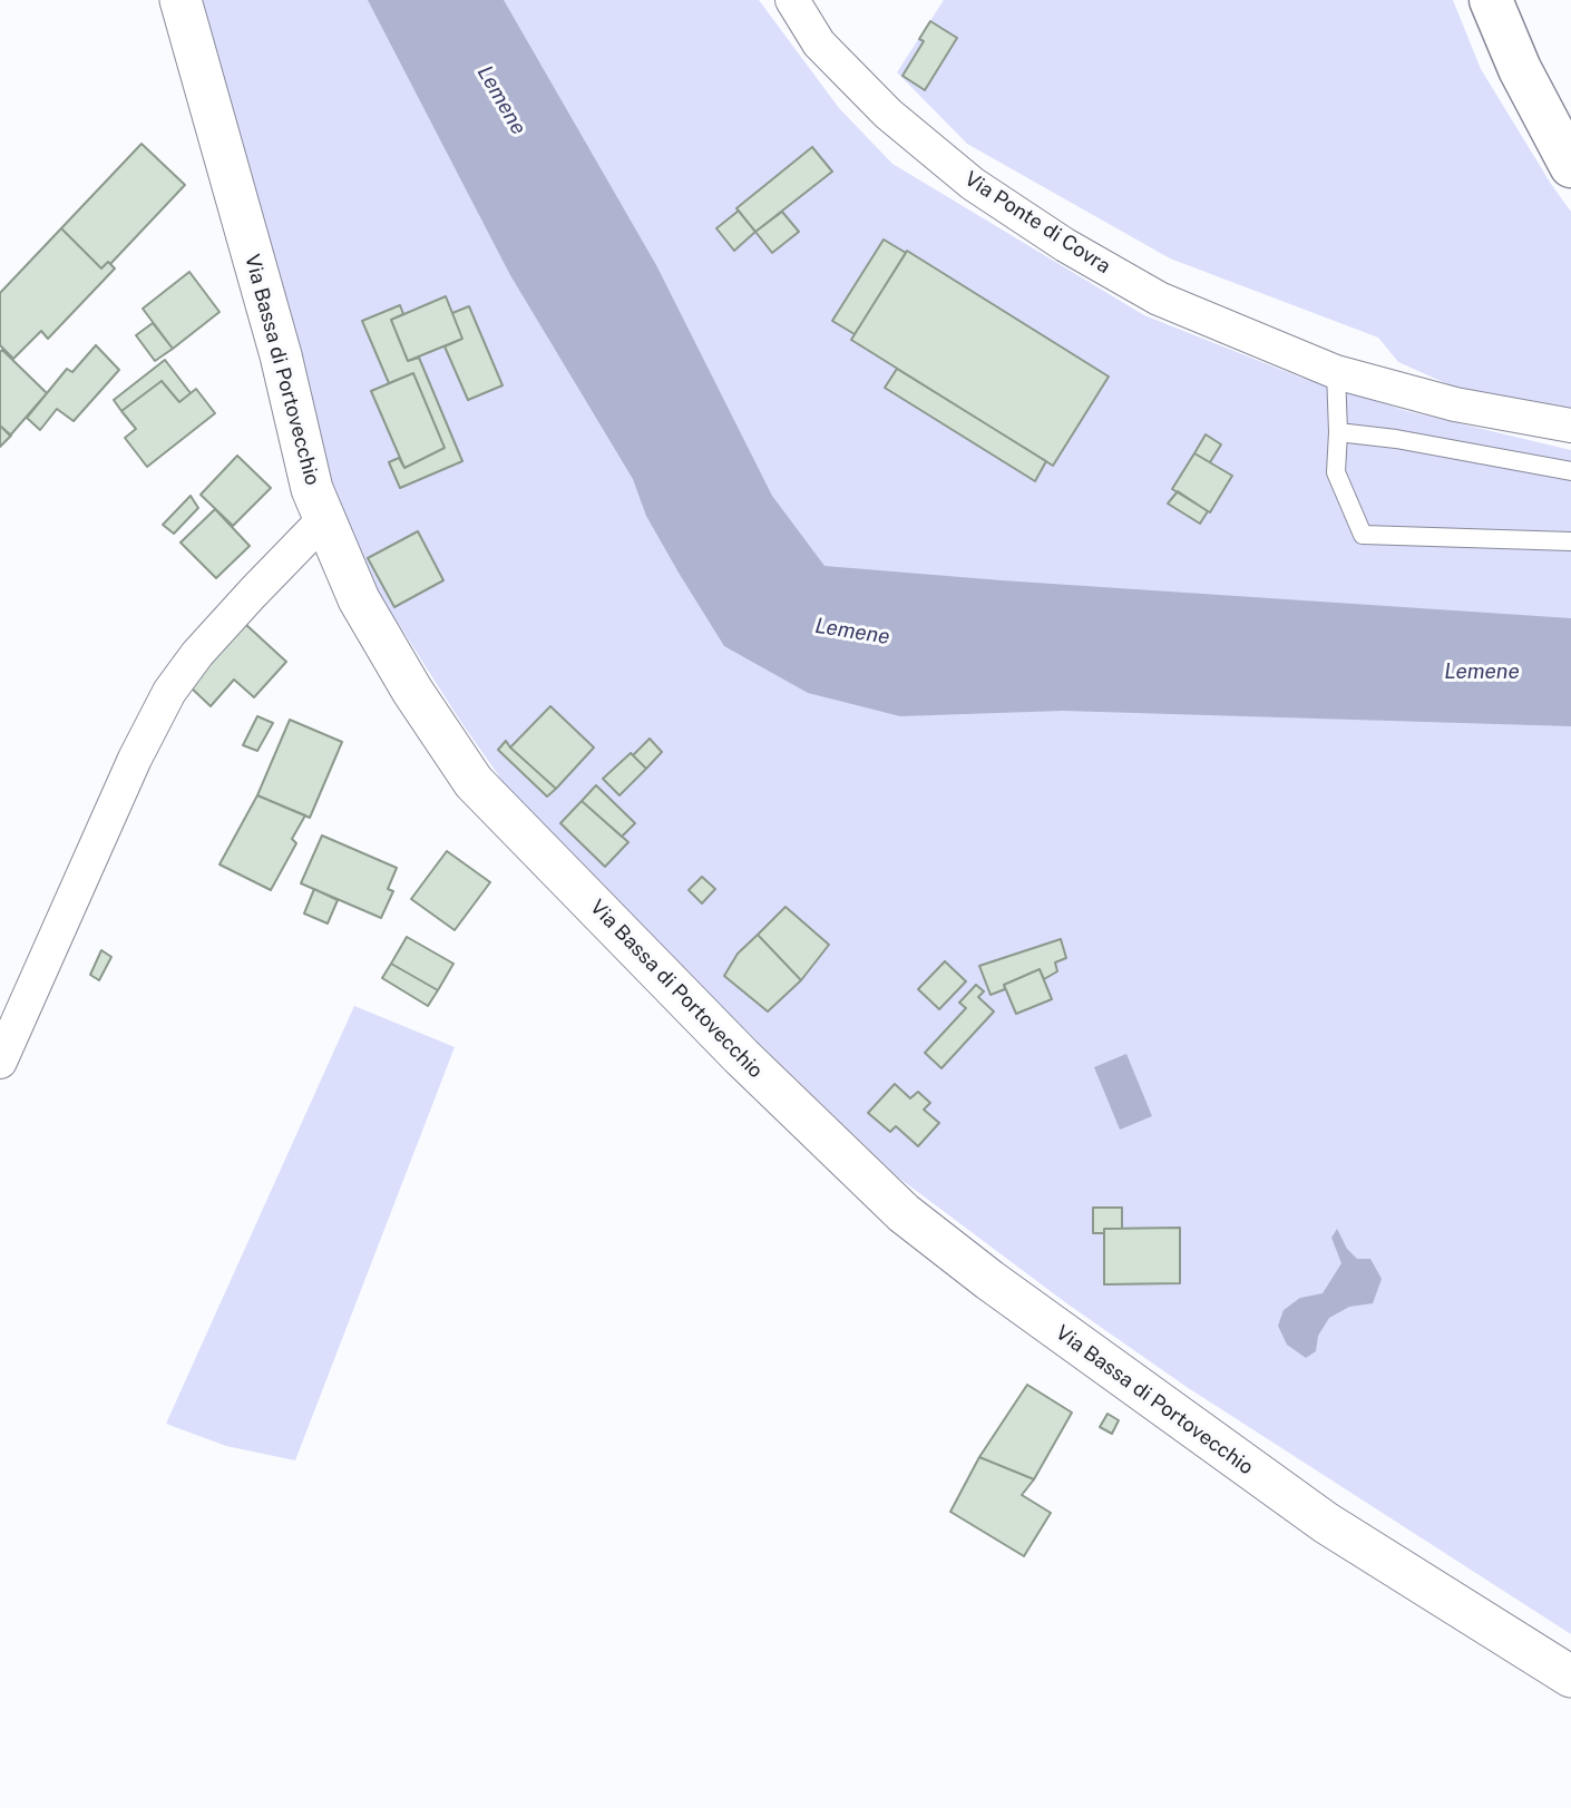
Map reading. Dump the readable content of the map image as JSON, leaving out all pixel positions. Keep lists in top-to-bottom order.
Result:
{
  "streets": {
    "street": ["Via Ponte di Covra", "Via Bassa di Portovecchio"]
  },
  "water": ["Lemene"]
}
